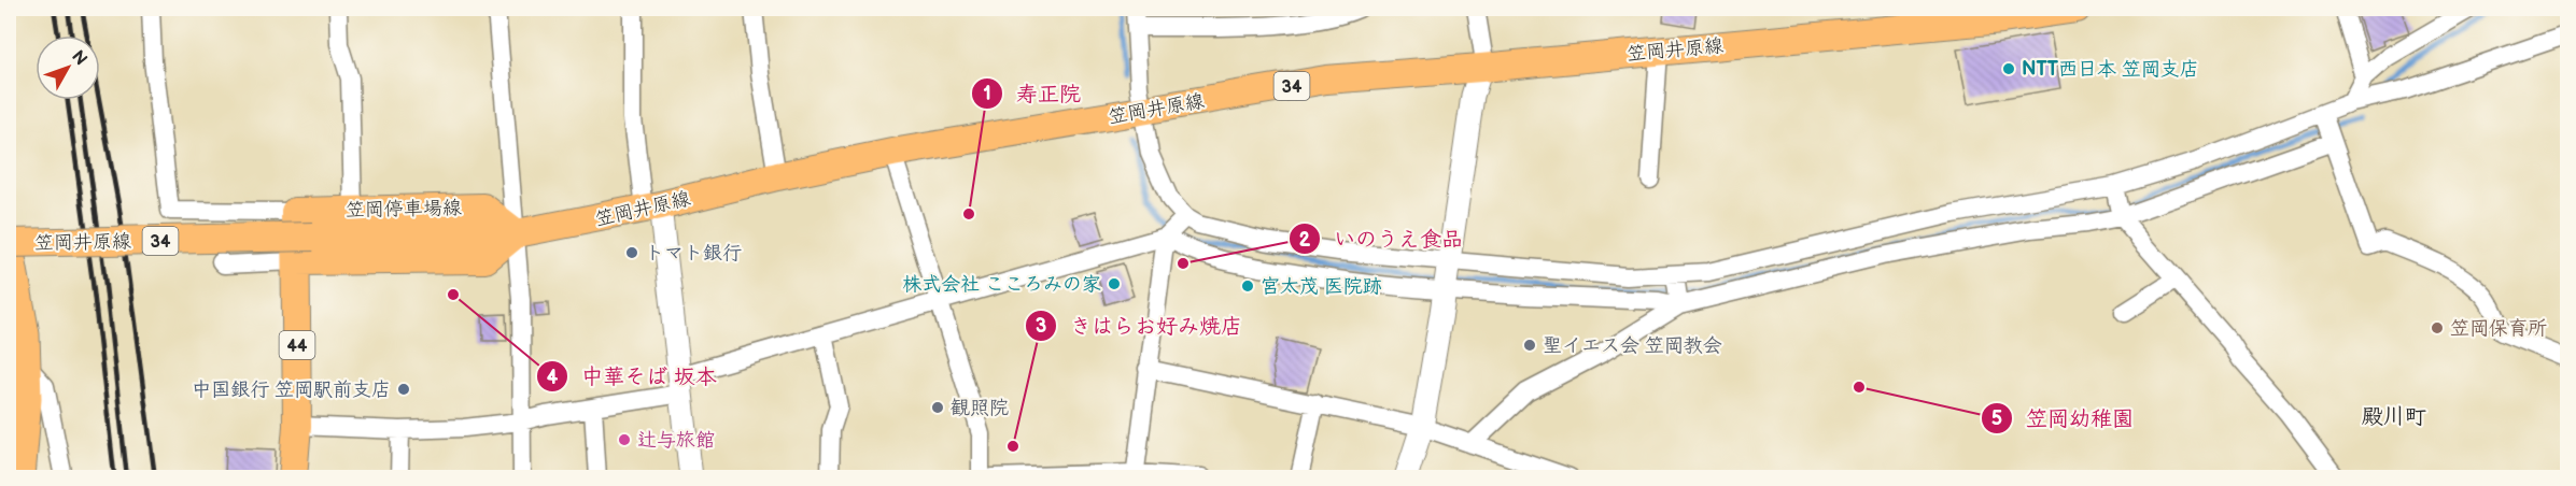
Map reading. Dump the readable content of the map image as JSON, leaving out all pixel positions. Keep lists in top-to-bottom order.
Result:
{
  "streets": {
    "main road": [
      "笠岡井原線",
      "34",
      "笠岡停車場線",
      "44"
    ]
  },
  "crossings": [
    ["笠岡井原線", "笠岡停車場線"],
    ["笠岡停車場線", "44"]
  ],
  "districts": ["殿川町"],
  "places": [
    "NTT西日本 笠岡支店",
    "寿正院",
    "トマト銀行",
    "いのうえ食品",
    "株式会社 こころみの家",
    "宮太茂 医院跡",
    "中華そば 坂本",
    "笠岡保育所",
    "聖イエス会 笠岡教会",
    "笠岡幼稚園",
    "中国銀行 笠岡駅前支店",
    "観照院",
    "辻与旅館",
    "きはらお好み焼店"
  ],
  "north": "top right"
}
